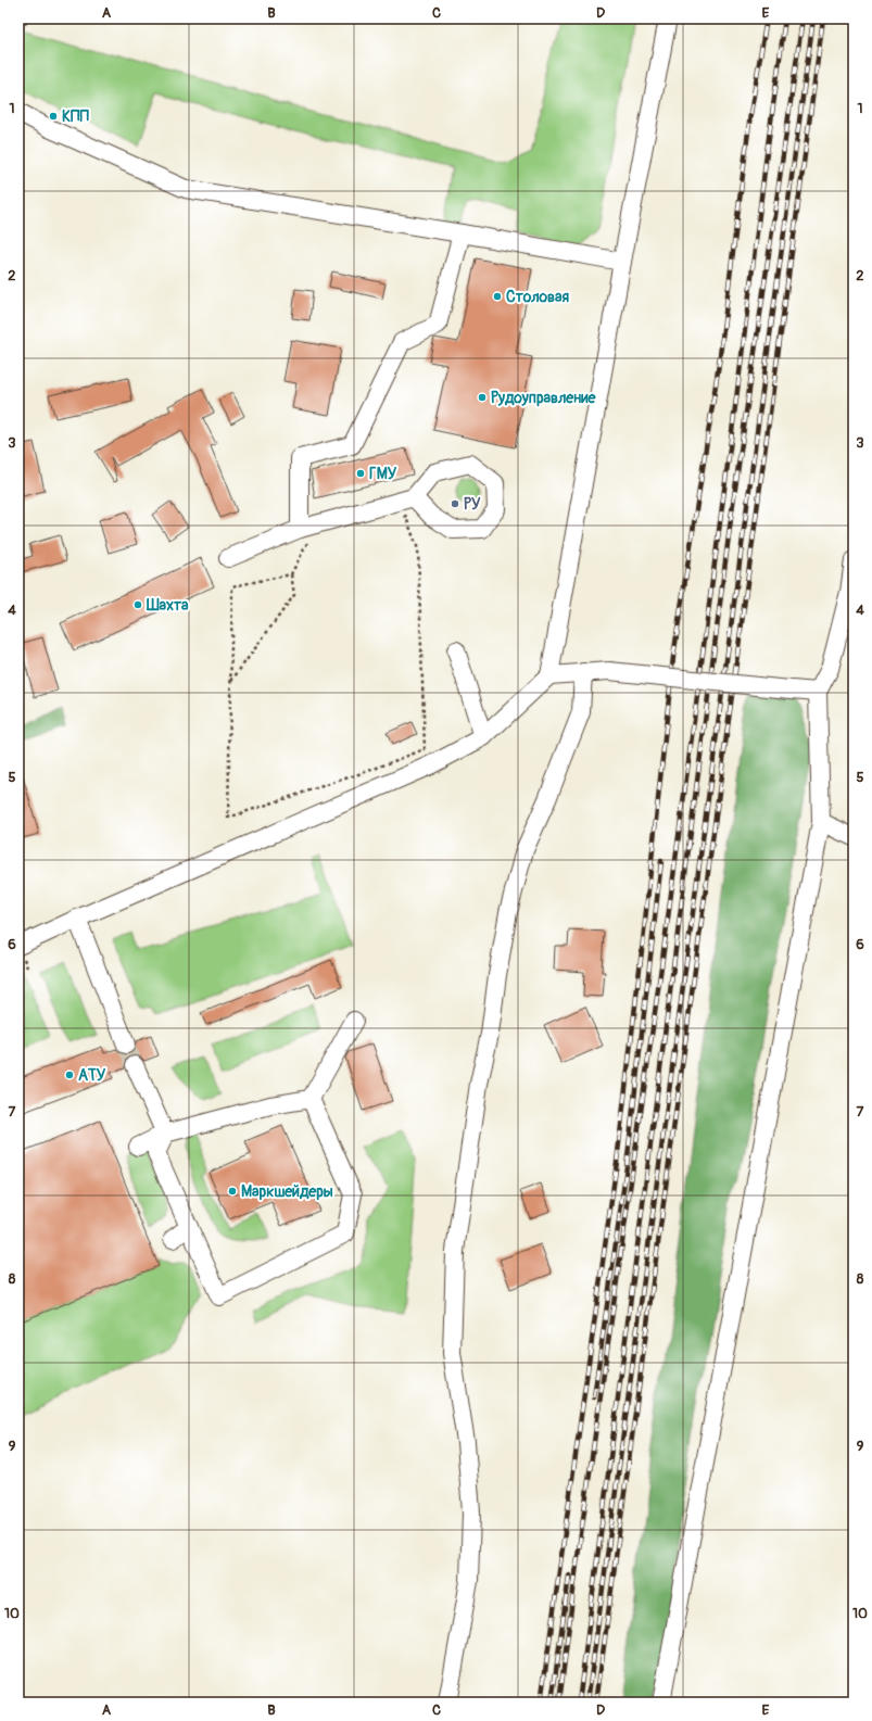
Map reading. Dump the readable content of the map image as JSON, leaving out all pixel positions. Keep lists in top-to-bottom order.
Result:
{
  "places": [
    "КПП",
    "Столовая",
    "Рудоуправление",
    "ГМУ",
    "РУ",
    "Шахта",
    "АТУ",
    "Маркшейдеры"
  ],
  "grid": {
    "columns": [
      "A",
      "B",
      "C",
      "D",
      "E"
    ],
    "rows": [
      "1",
      "2",
      "3",
      "4",
      "5",
      "6",
      "7",
      "8",
      "9",
      "10"
    ]
  }
}
